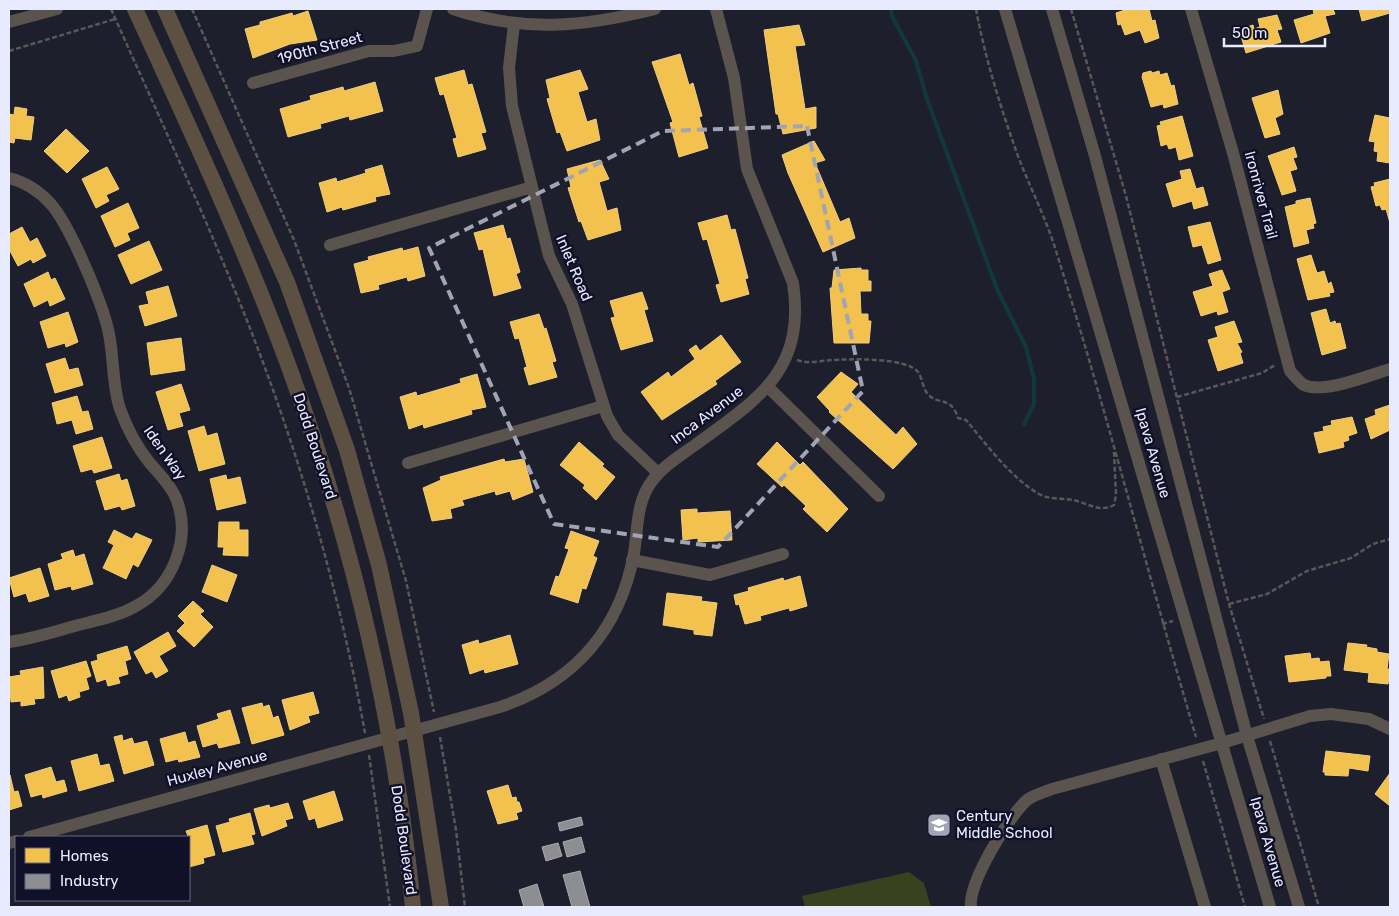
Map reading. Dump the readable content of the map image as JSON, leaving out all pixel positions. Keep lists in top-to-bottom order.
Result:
{
  "streets": {
    "main road": ["Dodd Boulevard"],
    "street": [
      "190th Street",
      "Ironriver Trail",
      "Inlet Road",
      "Inca Avenue",
      "Iden Way",
      "Ipava Avenue",
      "Huxley Avenue"
    ]
  },
  "crossings": [
    ["Inlet Road", "Inca Avenue"],
    ["Inca Avenue", "Dodd Boulevard"],
    ["Inca Avenue", "Huxley Avenue"],
    ["Dodd Boulevard", "Huxley Avenue"]
  ],
  "places": {
    "school or university": ["Century Middle School"]
  },
  "legend": ["Homes", "Industry"],
  "scale_bar": "50 m"
}
